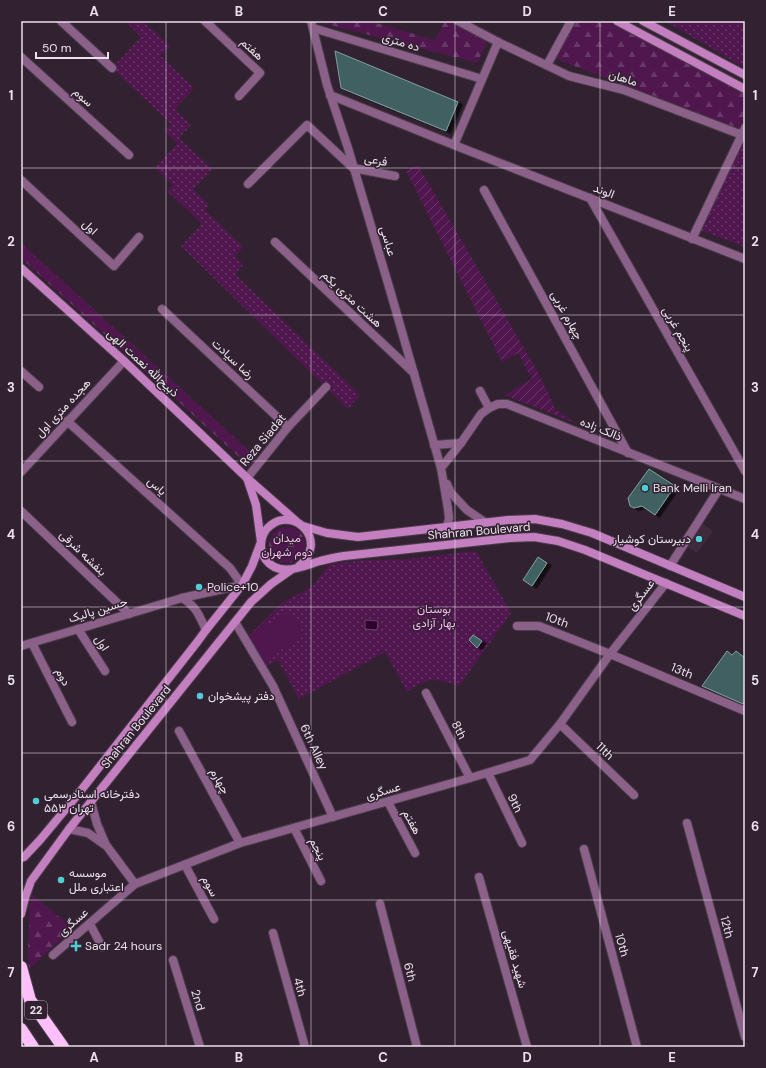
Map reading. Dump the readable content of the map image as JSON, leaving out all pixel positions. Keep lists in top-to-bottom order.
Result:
{
  "streets": {
    "highway": ["22"],
    "street": [
      "ده متری",
      "هفتم",
      "ماهان",
      "سوم",
      "فرعی",
      "الوند",
      "اول",
      "عباسی",
      "هشت متری یکم",
      "چهارم غربی",
      "پنجم غربی",
      "رضا سیادت",
      "ذبیح‌الله نعمت الهی",
      "هجده متری اول",
      "ذالک زاده",
      "Reza Siadat",
      "یاس",
      "Shahran Boulevard",
      "بنفشه شرقی",
      "عسگری",
      "حسین پالیک",
      "10th",
      "13th",
      "دوم",
      "8th",
      "6th Alley",
      "11th",
      "چهارم",
      "9th",
      "پنجم",
      "12th",
      "شهید فقیهی",
      "6th",
      "4th",
      "2nd"
    ]
  },
  "crossings": [
    ["ده متری", "عباسی"],
    ["هفتم", "عسگری"],
    ["سوم", "عسگری"],
    ["فرعی", "عباسی"],
    ["الوند", "عباسی"],
    ["الوند", "پنجم غربی"],
    ["اول", "حسین پالیک"],
    ["عباسی", "هشت متری یکم"],
    ["چهارم غربی", "ذالک زاده"],
    ["رضا سیادت", "Reza Siadat"],
    ["ذبیح‌الله نعمت الهی", "هجده متری اول"],
    ["ذبیح‌الله نعمت الهی", "Reza Siadat"],
    ["ذبیح‌الله نعمت الهی", "Shahran Boulevard"],
    ["هجده متری اول", "یاس"],
    ["یاس", "Shahran Boulevard"],
    ["یاس", "حسین پالیک"],
    ["Shahran Boulevard", "عسگری"],
    ["Shahran Boulevard", "حسین پالیک"],
    ["Shahran Boulevard", "6th Alley"],
    ["بنفشه شرقی", "حسین پالیک"],
    ["عسگری", "10th"],
    ["عسگری", "13th"],
    ["عسگری", "8th"],
    ["عسگری", "6th Alley"],
    ["عسگری", "11th"],
    ["عسگری", "چهارم"],
    ["عسگری", "9th"],
    ["عسگری", "پنجم"],
    ["حسین پالیک", "دوم"],
    ["10th", "13th"]
  ],
  "parks": ["میدان دوم شهران", "بوستان بهار آزادی"],
  "places": {
    "other": [
      "Bank Melli Iran",
      "دبیرستان کوشیار",
      "Police+10",
      "دفتر پیشخوان",
      "دفترخانه اسنادرسمی ۵۵۳ تهران",
      "موسسه اعتباری ملل"
    ],
    "health": ["Sadr 24 hours"]
  },
  "scale_bar": "50 m",
  "grid": {
    "columns": [
      "A",
      "B",
      "C",
      "D",
      "E"
    ],
    "rows": [
      "1",
      "2",
      "3",
      "4",
      "5",
      "6",
      "7"
    ]
  }
}
